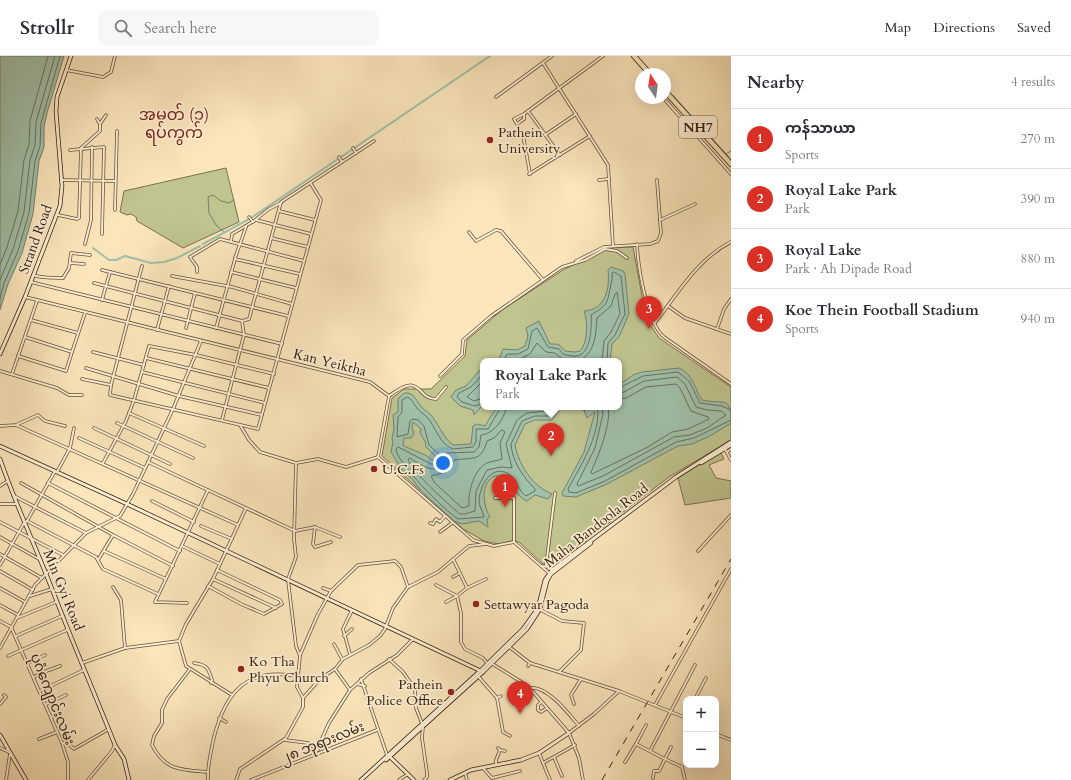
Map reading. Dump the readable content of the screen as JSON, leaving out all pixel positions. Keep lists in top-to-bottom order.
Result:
{
  "streets": {
    "highway": ["NH7"],
    "main road": ["Strand Road", "Maha Bandoola Road", "Min Gyi Road"],
    "street": ["Kan Yeiktha", "ပုဂံကျောင်းလမ်း", "၂၈ ဘုရားလမ်း"]
  },
  "crossings": [
    ["Strand Road", "Kan Yeiktha"]
  ],
  "districts": ["အမှတ် (၁) ရပ်ကွက်"],
  "places": [
    "Pathein University",
    "U.C.Fs",
    "Settawyar Pagoda",
    "Ko Tha Phyu Church",
    "Pathein Police Office"
  ],
  "north": "top",
  "page": {
    "header": "Strollr",
    "search": "Search here",
    "nav": ["Map", "Directions", "Saved"],
    "heading": ["Nearby", "4 results"],
    "list": [
      {
        "mark": "1",
        "name": "ကန်သာယာ",
        "note": "Sports",
        "value": "270 m"
      },
      {
        "mark": "2",
        "name": "Royal Lake Park",
        "note": "Park",
        "value": "390 m"
      },
      {
        "mark": "3",
        "name": "Royal Lake",
        "note": "Park · Ah Dipade Road",
        "value": "880 m"
      },
      {
        "mark": "4",
        "name": "Koe Thein Football Stadium",
        "note": "Sports",
        "value": "940 m"
      }
    ],
    "pins": [
      "3",
      "2",
      "1",
      "4"
    ],
    "popup": ["Royal Lake Park", "Park"],
    "map_buttons": ["+", "−"]
  }
}
